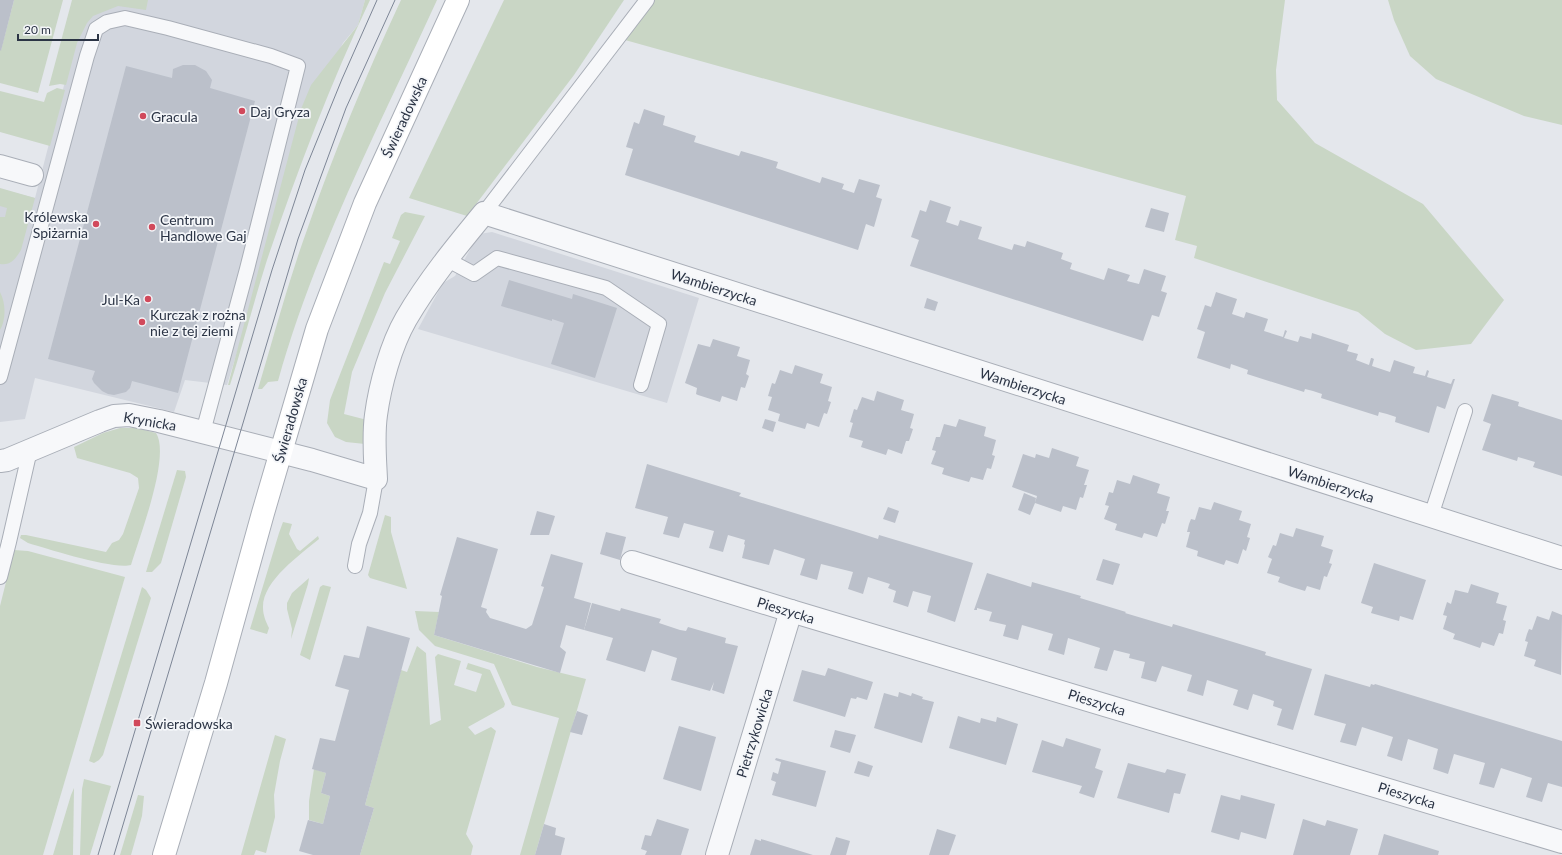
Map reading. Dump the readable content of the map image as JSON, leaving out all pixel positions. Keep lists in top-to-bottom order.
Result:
{
  "streets": {
    "street": [
      "Świeradowska",
      "Wambierzycka",
      "Krynicka",
      "Pieszycka",
      "Pietrzykowicka"
    ]
  },
  "crossings": [
    ["Świeradowska", "Krynicka"],
    ["Pieszycka", "Pietrzykowicka"]
  ],
  "places": {
    "other": [
      "Daj Gryza",
      "Gracula",
      "Królewska Spiżarnia",
      "Centrum Handlowe Gaj",
      "Jul-Ka",
      "Kurczak z rożna nie z tej ziemi"
    ],
    "transit": ["Świeradowska"]
  },
  "scale_bar": "20 m"
}
